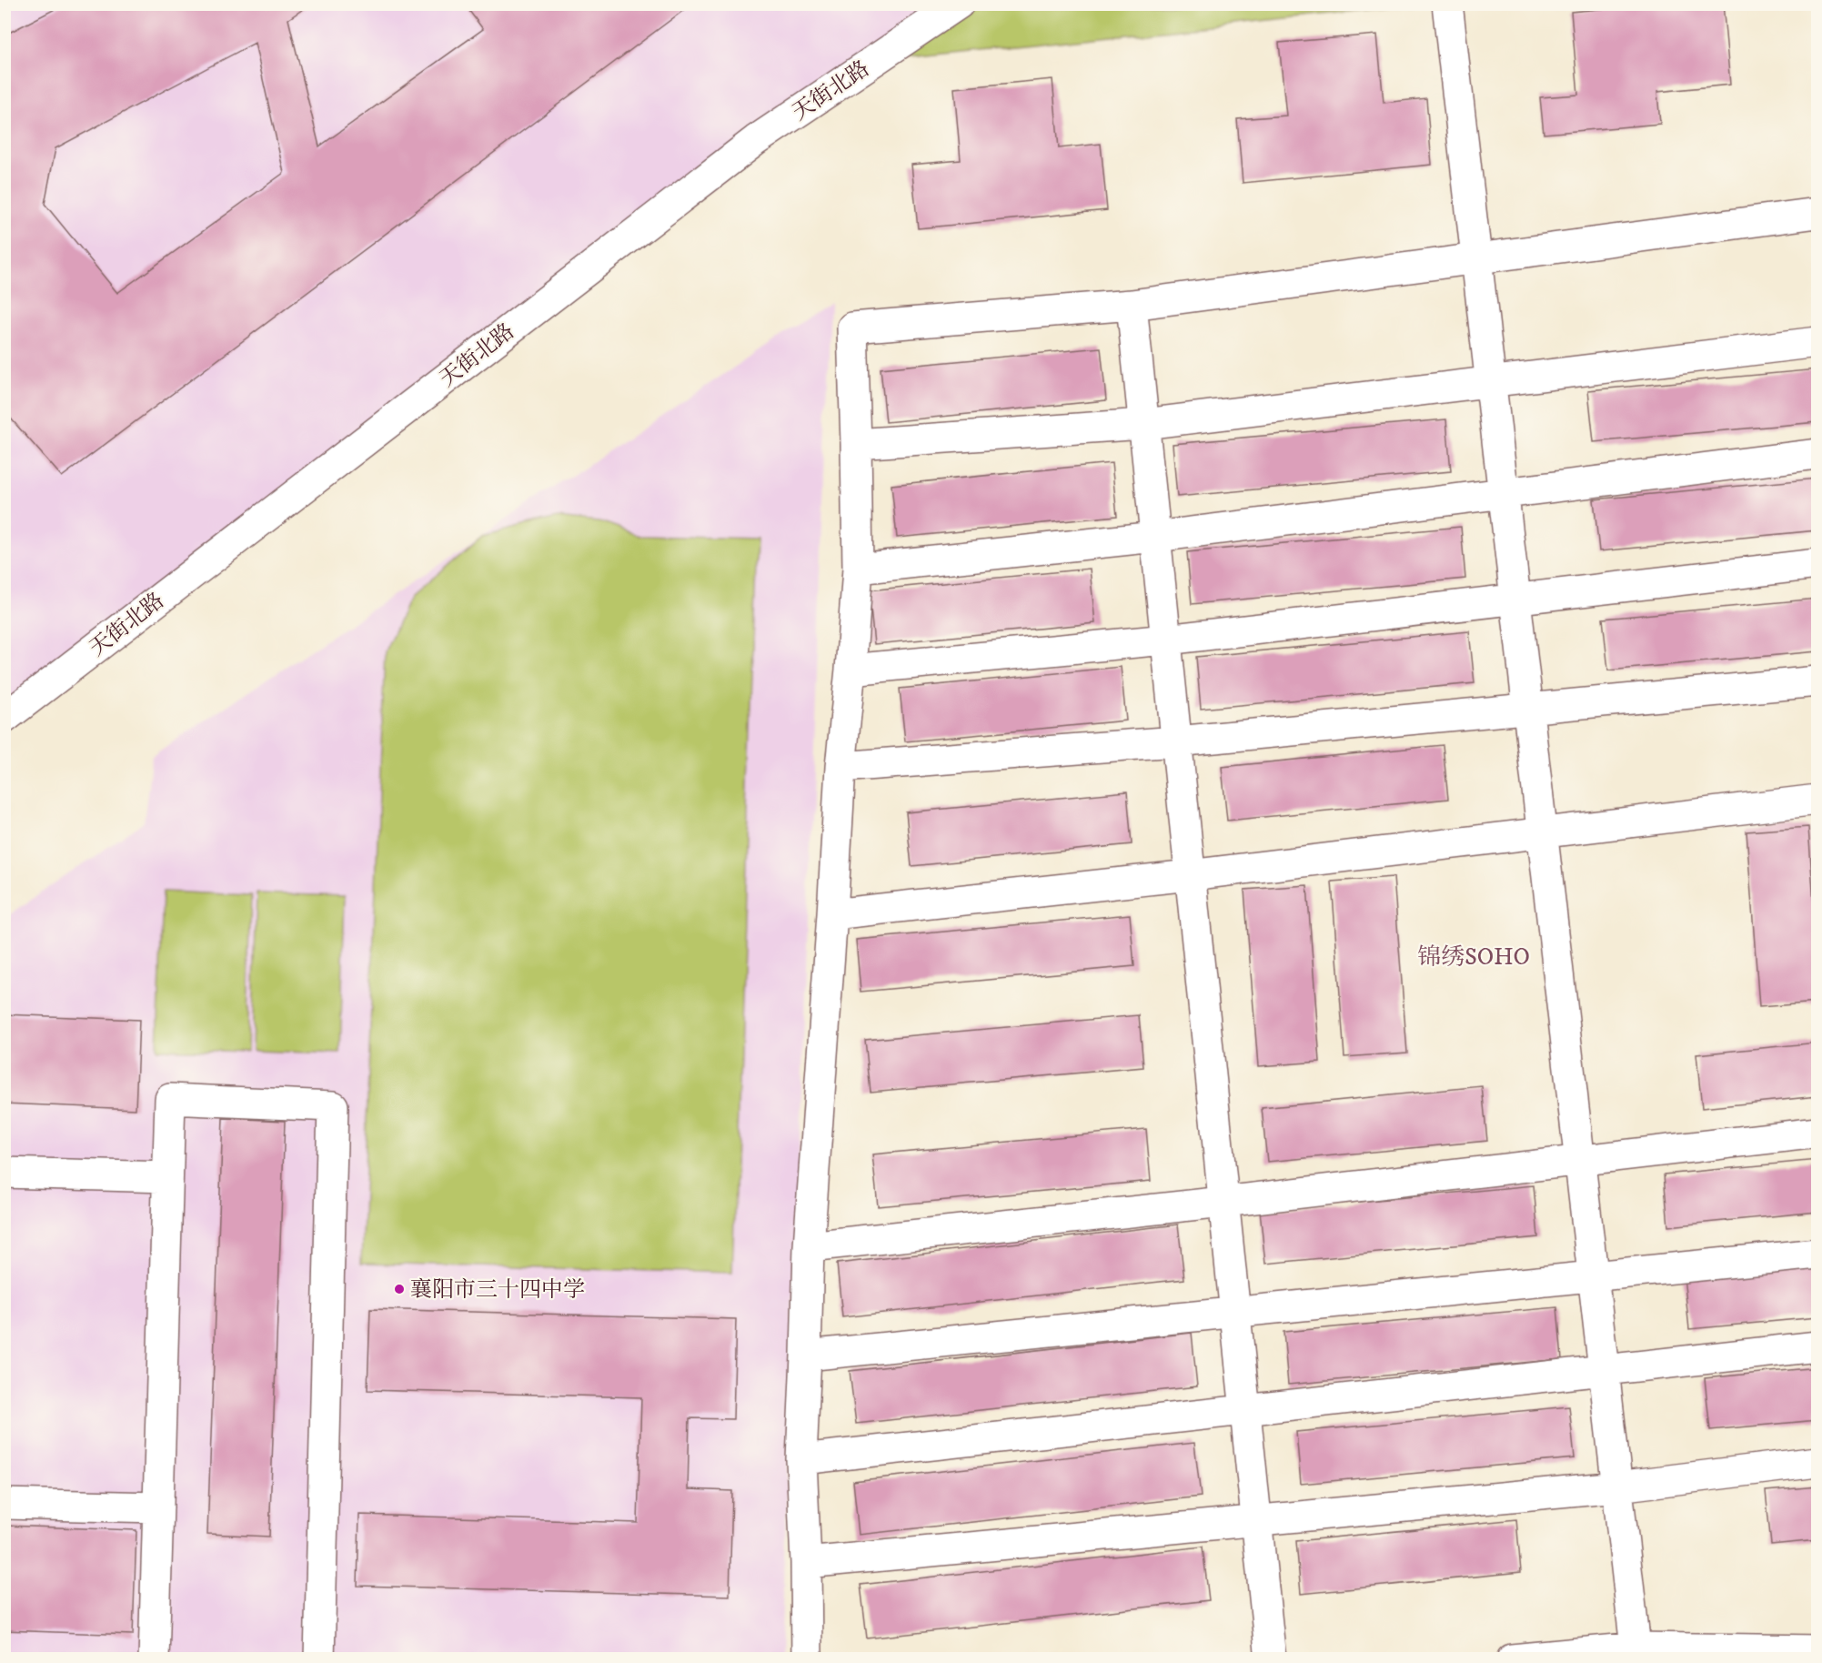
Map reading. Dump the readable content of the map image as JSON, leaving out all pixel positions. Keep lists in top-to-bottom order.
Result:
{
  "streets": {
    "street": ["天街北路"]
  },
  "districts": ["锦绣SOHO"],
  "places": ["襄阳市三十四中学"]
}
